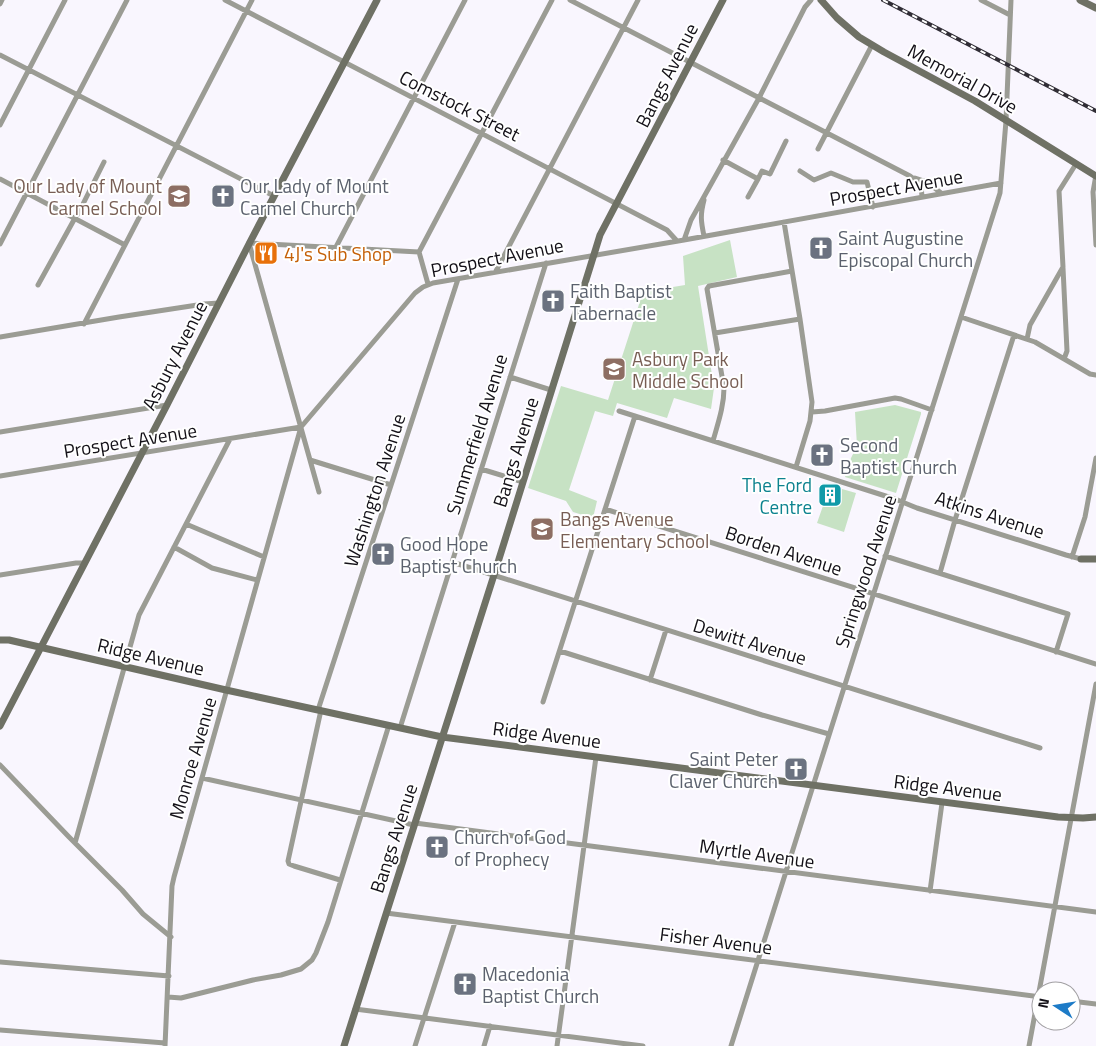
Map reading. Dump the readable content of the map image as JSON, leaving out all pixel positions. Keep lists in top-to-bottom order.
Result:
{
  "streets": {
    "street": [
      "Bangs Avenue",
      "Memorial Drive",
      "Comstock Street",
      "Prospect Avenue",
      "Asbury Avenue",
      "Summerfield Avenue",
      "Washington Avenue",
      "Atkins Avenue",
      "Borden Avenue",
      "Springwood Avenue",
      "Dewitt Avenue",
      "Ridge Avenue",
      "Monroe Avenue",
      "Myrtle Avenue",
      "Fisher Avenue"
    ]
  },
  "crossings": [
    ["Bangs Avenue", "Comstock Street"],
    ["Bangs Avenue", "Prospect Avenue"],
    ["Bangs Avenue", "Dewitt Avenue"],
    ["Bangs Avenue", "Ridge Avenue"],
    ["Bangs Avenue", "Myrtle Avenue"],
    ["Bangs Avenue", "Fisher Avenue"],
    ["Memorial Drive", "Springwood Avenue"],
    ["Comstock Street", "Prospect Avenue"],
    ["Comstock Street", "Asbury Avenue"],
    ["Prospect Avenue", "Asbury Avenue"],
    ["Prospect Avenue", "Summerfield Avenue"],
    ["Prospect Avenue", "Washington Avenue"],
    ["Prospect Avenue", "Springwood Avenue"],
    ["Prospect Avenue", "Monroe Avenue"],
    ["Asbury Avenue", "Ridge Avenue"],
    ["Summerfield Avenue", "Dewitt Avenue"],
    ["Summerfield Avenue", "Ridge Avenue"],
    ["Washington Avenue", "Ridge Avenue"],
    ["Washington Avenue", "Myrtle Avenue"],
    ["Atkins Avenue", "Springwood Avenue"],
    ["Borden Avenue", "Springwood Avenue"],
    ["Springwood Avenue", "Dewitt Avenue"],
    ["Springwood Avenue", "Ridge Avenue"],
    ["Springwood Avenue", "Myrtle Avenue"],
    ["Springwood Avenue", "Fisher Avenue"],
    ["Ridge Avenue", "Monroe Avenue"],
    ["Monroe Avenue", "Myrtle Avenue"]
  ],
  "places": {
    "school or university": ["Our Lady of Mount Carmel School", "Asbury Park Middle School", "Bangs Avenue Elementary School"],
    "church": [
      "Our Lady of Mount Carmel Church",
      "Saint Augustine Episcopal Church",
      "Faith Baptist Tabernacle",
      "Second Baptist Church",
      "Good Hope Baptist Church",
      "Saint Peter Claver Church",
      "Church of God of Prophecy",
      "Macedonia Baptist Church"
    ],
    "restaurant": ["4J's Sub Shop"],
    "building": ["The Ford Centre"]
  },
  "north": "left"
}
